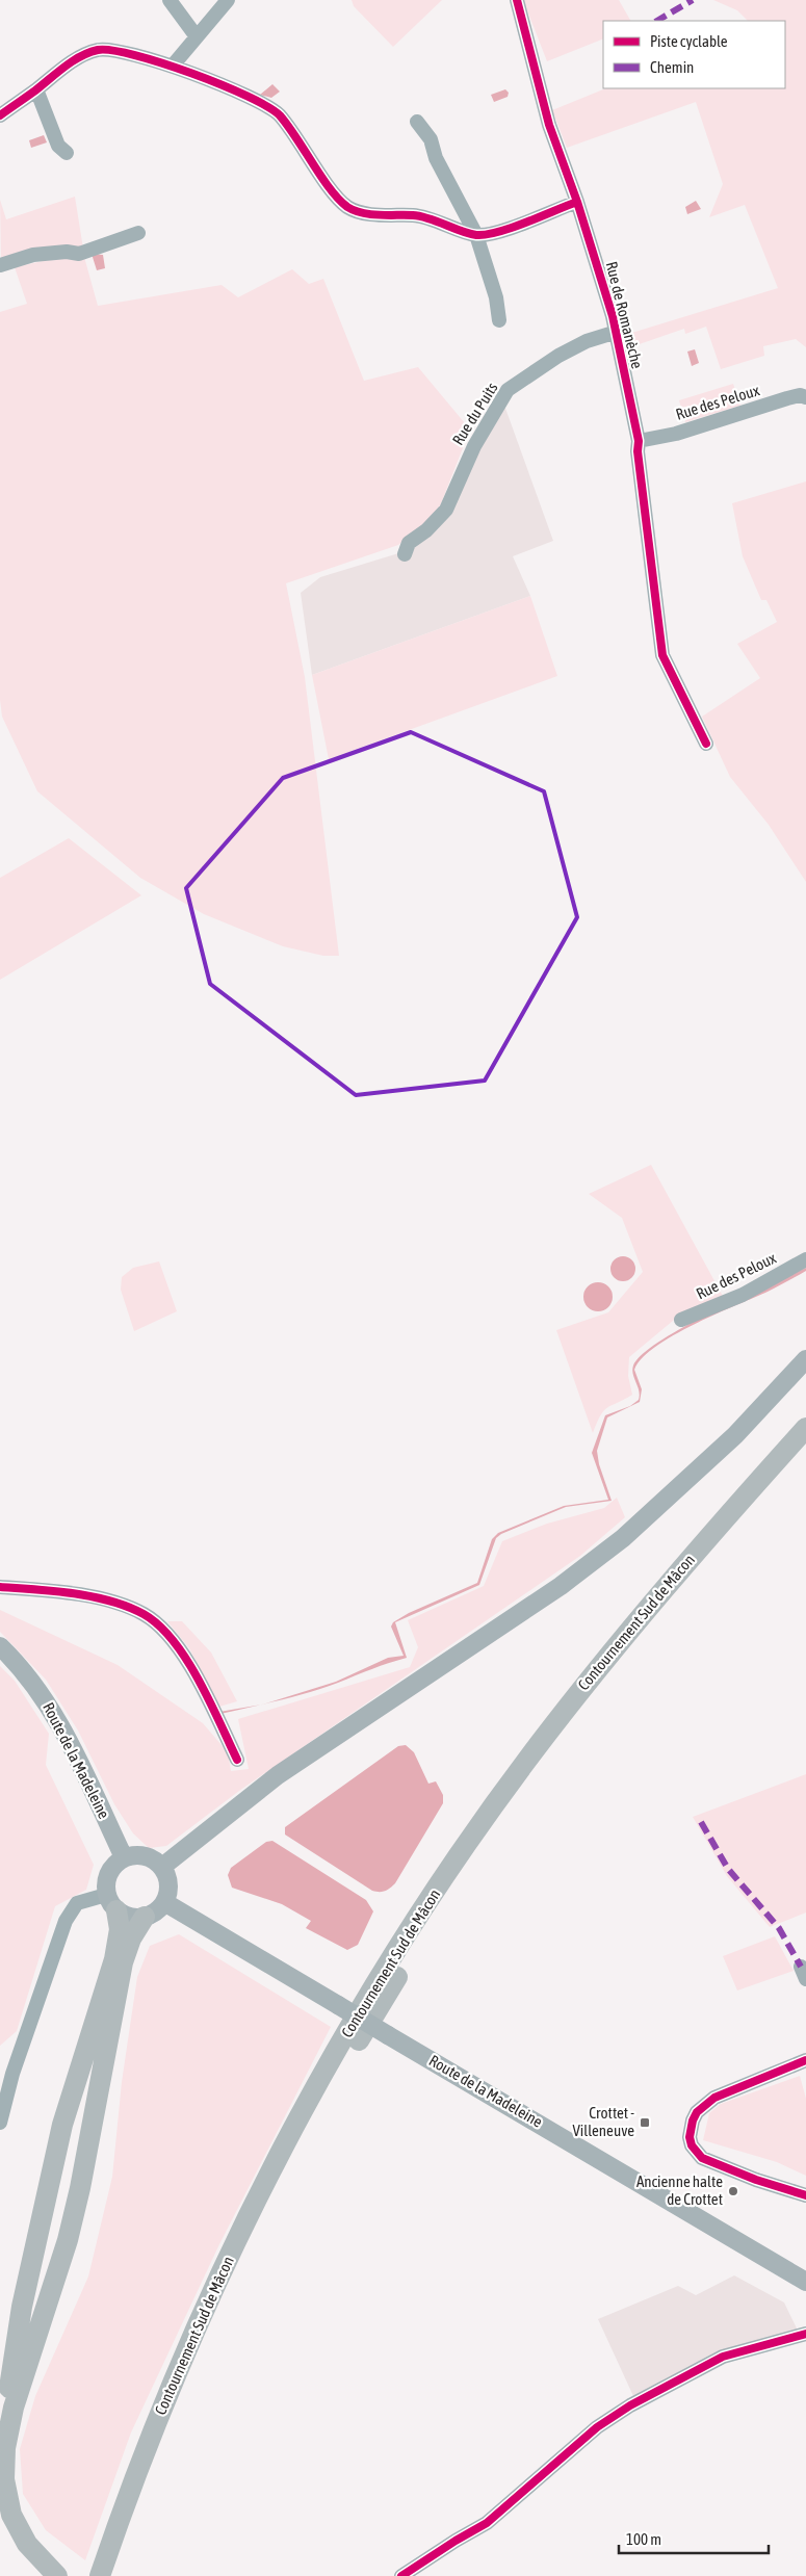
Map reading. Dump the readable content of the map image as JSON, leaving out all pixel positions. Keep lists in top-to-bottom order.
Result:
{
  "streets": {
    "highway": ["Contournement Sud de Mâcon"],
    "main road": ["Route de la Madeleine"],
    "street": ["Rue de Romanèche", "Rue des Peloux", "Rue du Puits"]
  },
  "crossings": [
    ["Rue de Romanèche", "Rue des Peloux"],
    ["Rue de Romanèche", "Rue du Puits"]
  ],
  "places": {
    "transit": ["Crottet - Villeneuve"],
    "other": ["Ancienne halte de Crottet"]
  },
  "legend": ["Piste cyclable", "Chemin"],
  "scale_bar": "100 m"
}
